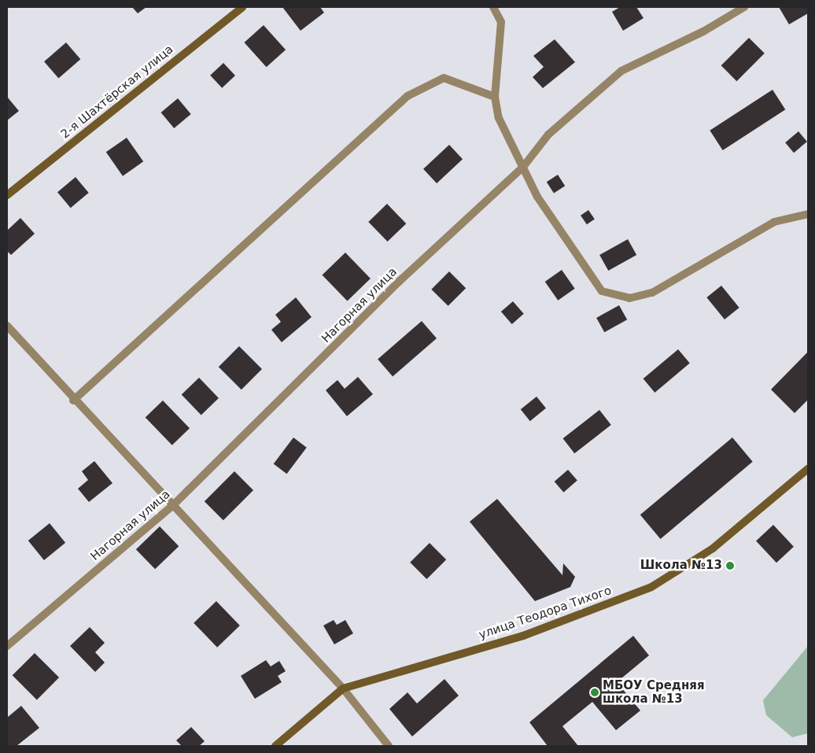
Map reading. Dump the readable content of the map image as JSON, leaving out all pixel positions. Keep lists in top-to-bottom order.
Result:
{
  "streets": {
    "street": ["2-я Шахтёрская улица", "Нагорная улица", "улица Теодора Тихого"]
  },
  "places": ["Школа №13", "МБОУ Средняя школа №13"]
}
